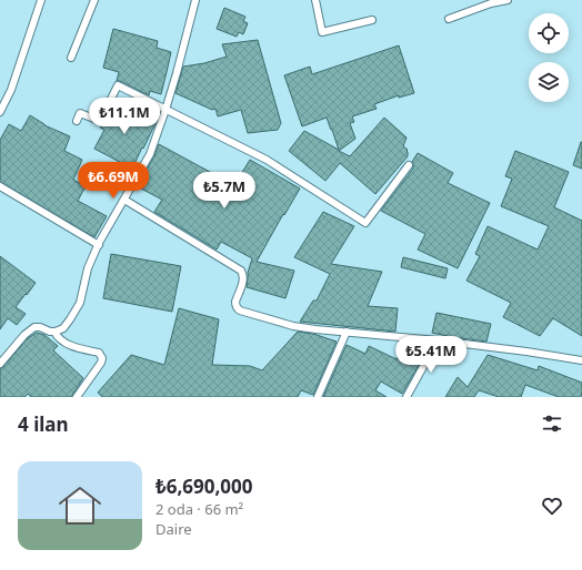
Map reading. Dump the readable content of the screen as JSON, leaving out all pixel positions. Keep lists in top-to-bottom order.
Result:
{
  "page": {
    "price": [
      "₺11.1M",
      "₺6.69M",
      "₺5.7M",
      "₺5.41M"
    ],
    "heading": "4 ilan",
    "list": [
      {
        "name": "₺6,690,000",
        "note": "2 oda · 66 m² · Daire"
      }
    ]
  }
}
